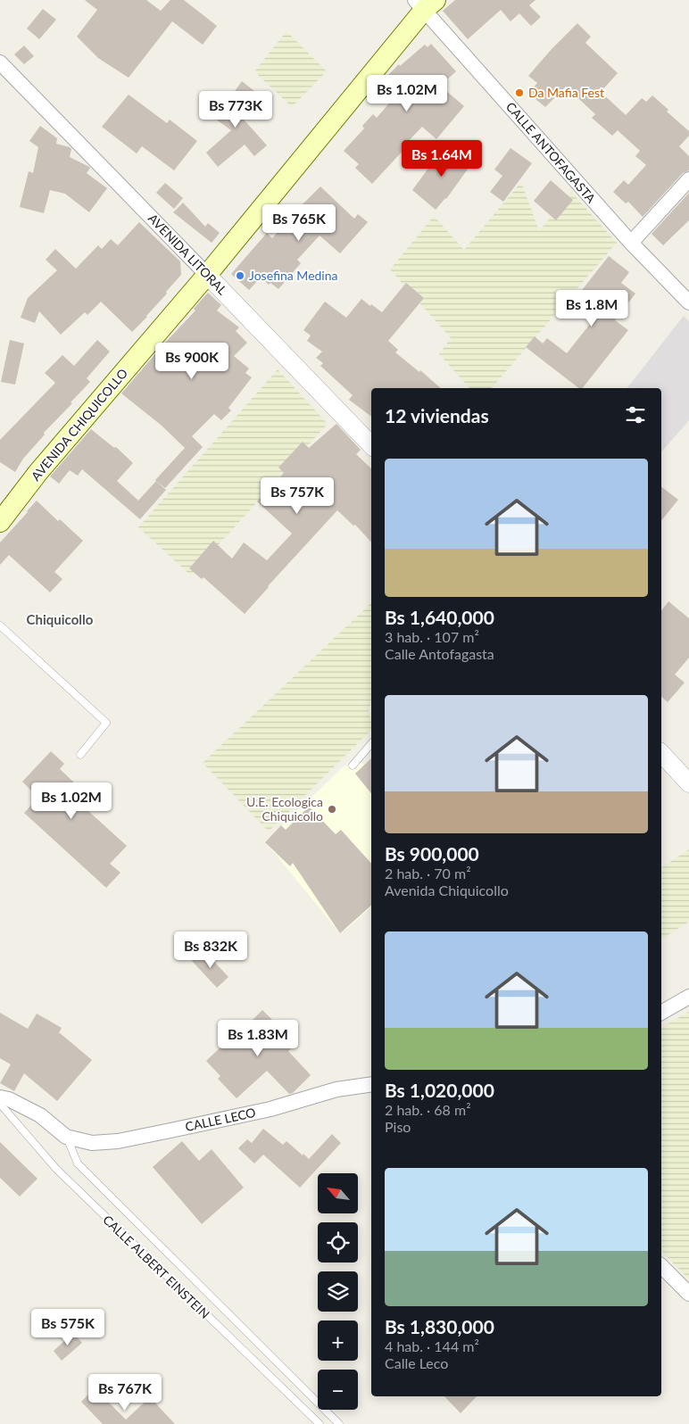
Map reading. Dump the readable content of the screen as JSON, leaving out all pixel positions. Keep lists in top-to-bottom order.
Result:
{
  "streets": {
    "main road": ["AVENIDA CHIQUICOLLO"],
    "street": ["CALLE ANTOFAGASTA", "AVENIDA LITORAL", "CALLE LECO"],
    "lane": ["CALLE ALBERT EINSTEIN"]
  },
  "crossings": [
    ["CALLE ANTOFAGASTA", "AVENIDA CHIQUICOLLO"],
    ["AVENIDA LITORAL", "AVENIDA CHIQUICOLLO"],
    ["CALLE LECO", "CALLE ALBERT EINSTEIN"]
  ],
  "districts": ["Chiquicollo"],
  "places": ["Da Mafia Fest", "Josefina Medina", "U.E. Ecologica Chiquicollo"],
  "north": "top left",
  "page": {
    "price": [
      "Bs 1.02M",
      "Bs 773K",
      "Bs 1.64M",
      "Bs 765K",
      "Bs 1.8M",
      "Bs 900K",
      "Bs 757K",
      "Bs 1.02M",
      "Bs 832K",
      "Bs 1.83M",
      "Bs 575K",
      "Bs 767K"
    ],
    "heading": "12 viviendas",
    "list": [
      {
        "name": "Bs 1,640,000",
        "note": "3 hab. · 107 m² · Calle Antofagasta"
      },
      {
        "name": "Bs 900,000",
        "note": "2 hab. · 70 m² · Avenida Chiquicollo"
      },
      {
        "name": "Bs 1,020,000",
        "note": "2 hab. · 68 m² · Piso"
      },
      {
        "name": "Bs 1,830,000",
        "note": "4 hab. · 144 m² · Calle Leco"
      }
    ],
    "map_buttons": ["+", "−"]
  }
}
